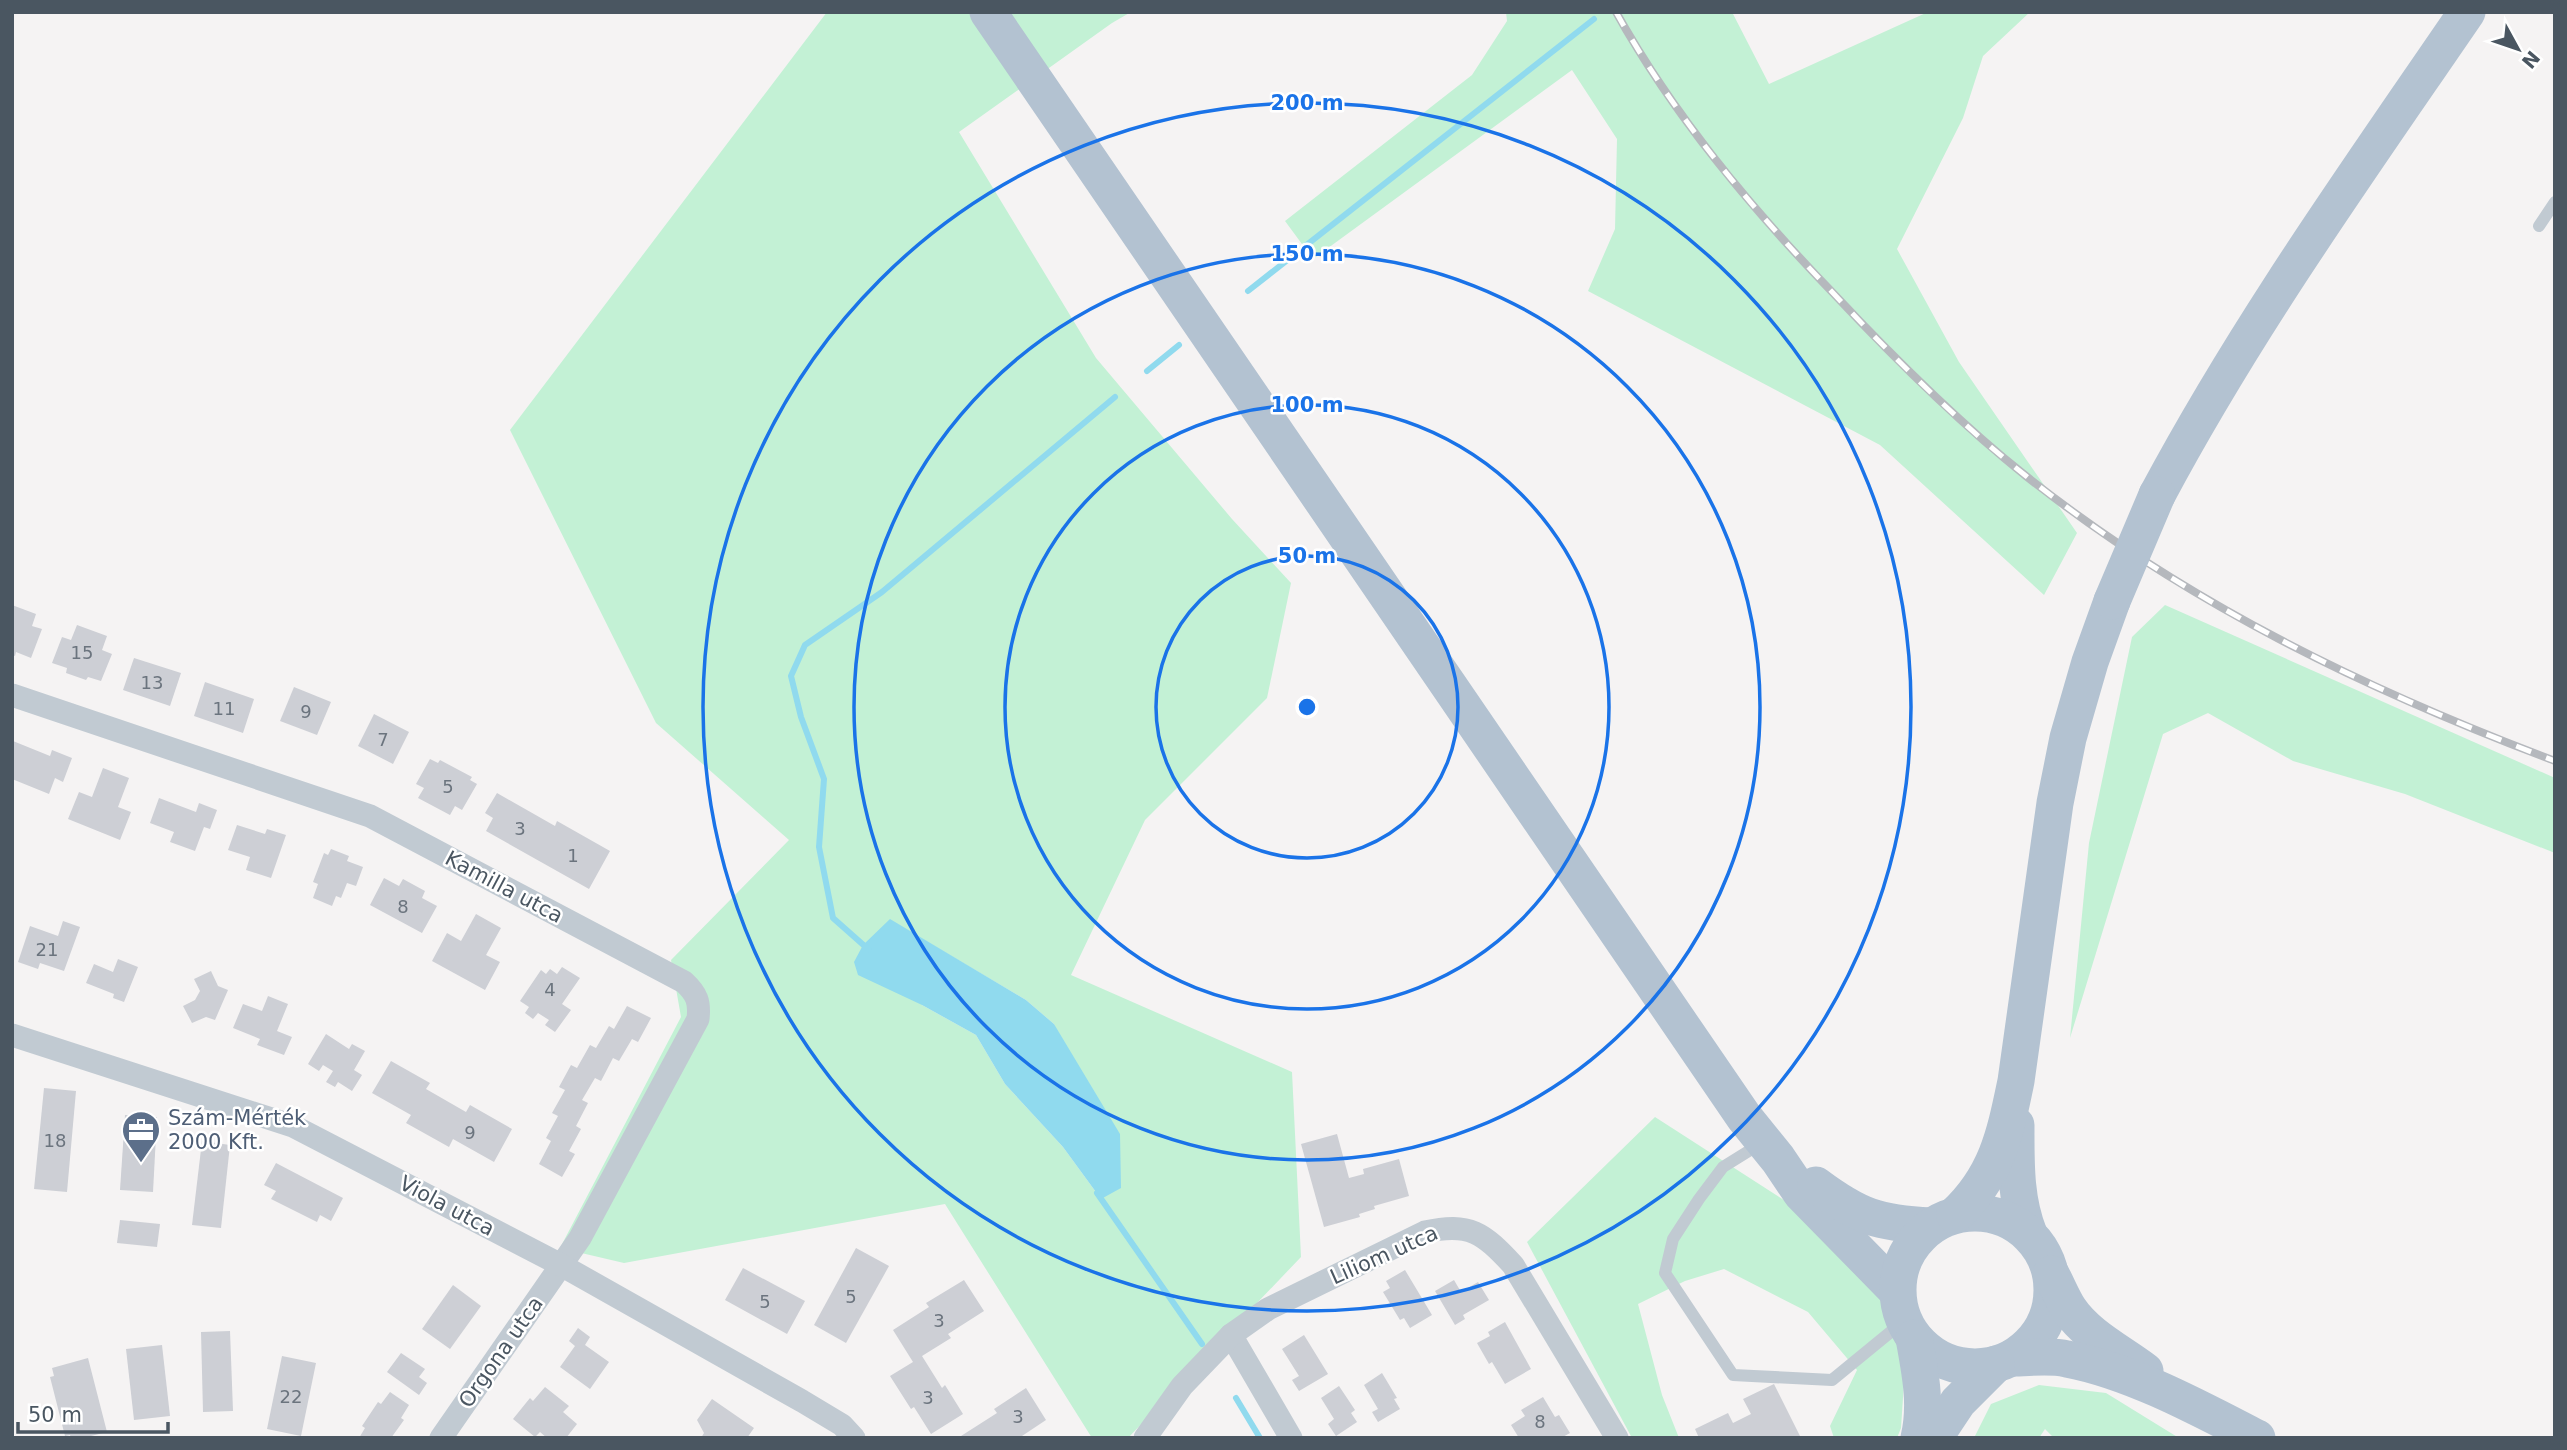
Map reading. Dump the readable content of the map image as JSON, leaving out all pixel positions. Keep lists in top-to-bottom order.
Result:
{
  "streets": {
    "street": [
      "Kamilla utca",
      "Viola utca",
      "Liliom utca",
      "Orgona utca"
    ]
  },
  "crossings": [
    ["Kamilla utca", "Viola utca"],
    ["Kamilla utca", "Orgona utca"],
    ["Viola utca", "Orgona utca"]
  ],
  "places": {
    "office": ["Szám-Mérték 2000 Kft."]
  },
  "house_numbers": [
    "15",
    "13",
    "11",
    "9",
    "7",
    "5",
    "3",
    "1",
    "8",
    "21",
    "4",
    "9",
    "18",
    "5",
    "5",
    "3",
    "22",
    "3",
    "3",
    "8"
  ],
  "scale_bar": "50 m",
  "north": "bottom right",
  "rings": [
    "200 m",
    "150 m",
    "100 m",
    "50 m"
  ]
}
